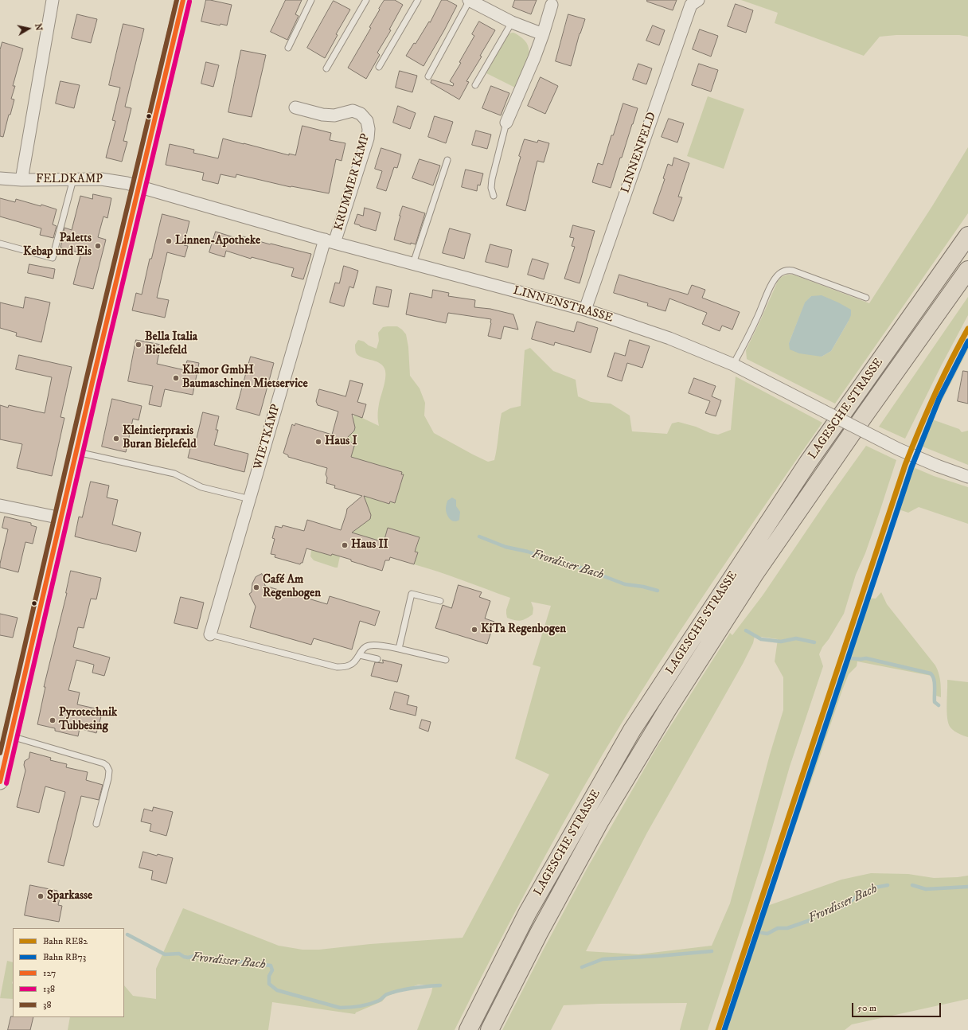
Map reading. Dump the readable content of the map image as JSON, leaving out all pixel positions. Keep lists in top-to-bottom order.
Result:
{
  "streets": {
    "highway": ["LAGESCHE STRASSE"],
    "street": [
      "LINNENFELD",
      "FELDKAMP",
      "KRUMMER KAMP",
      "LINNENSTRASSE",
      "WIETKAMP"
    ]
  },
  "crossings": [
    ["LINNENFELD", "LINNENSTRASSE"],
    ["FELDKAMP", "LINNENSTRASSE"],
    ["KRUMMER KAMP", "LINNENSTRASSE"],
    ["KRUMMER KAMP", "WIETKAMP"],
    ["LINNENSTRASSE", "WIETKAMP"]
  ],
  "water": ["Frordisser Bach"],
  "places": [
    "Linnen-Apotheke",
    "Paletts Kebap und Eis",
    "Bella Italia Bielefeld",
    "Klamor GmbH Baumaschinen Mietservice",
    "Kleintierpraxis Buran Bielefeld",
    "Haus I",
    "Haus II",
    "Café Am Regenbogen",
    "KiTa Regenbogen",
    "Pyrotechnik Tubbesing",
    "Sparkasse"
  ],
  "lines": [
    "transit line 127",
    "transit line 38",
    "transit line 138",
    "rail line RE82",
    "rail line RB73"
  ],
  "legend": [
    "Bahn RE82",
    "Bahn RB73",
    "127",
    "138",
    "38"
  ],
  "scale_bar": "50 m",
  "north": "right"
}
